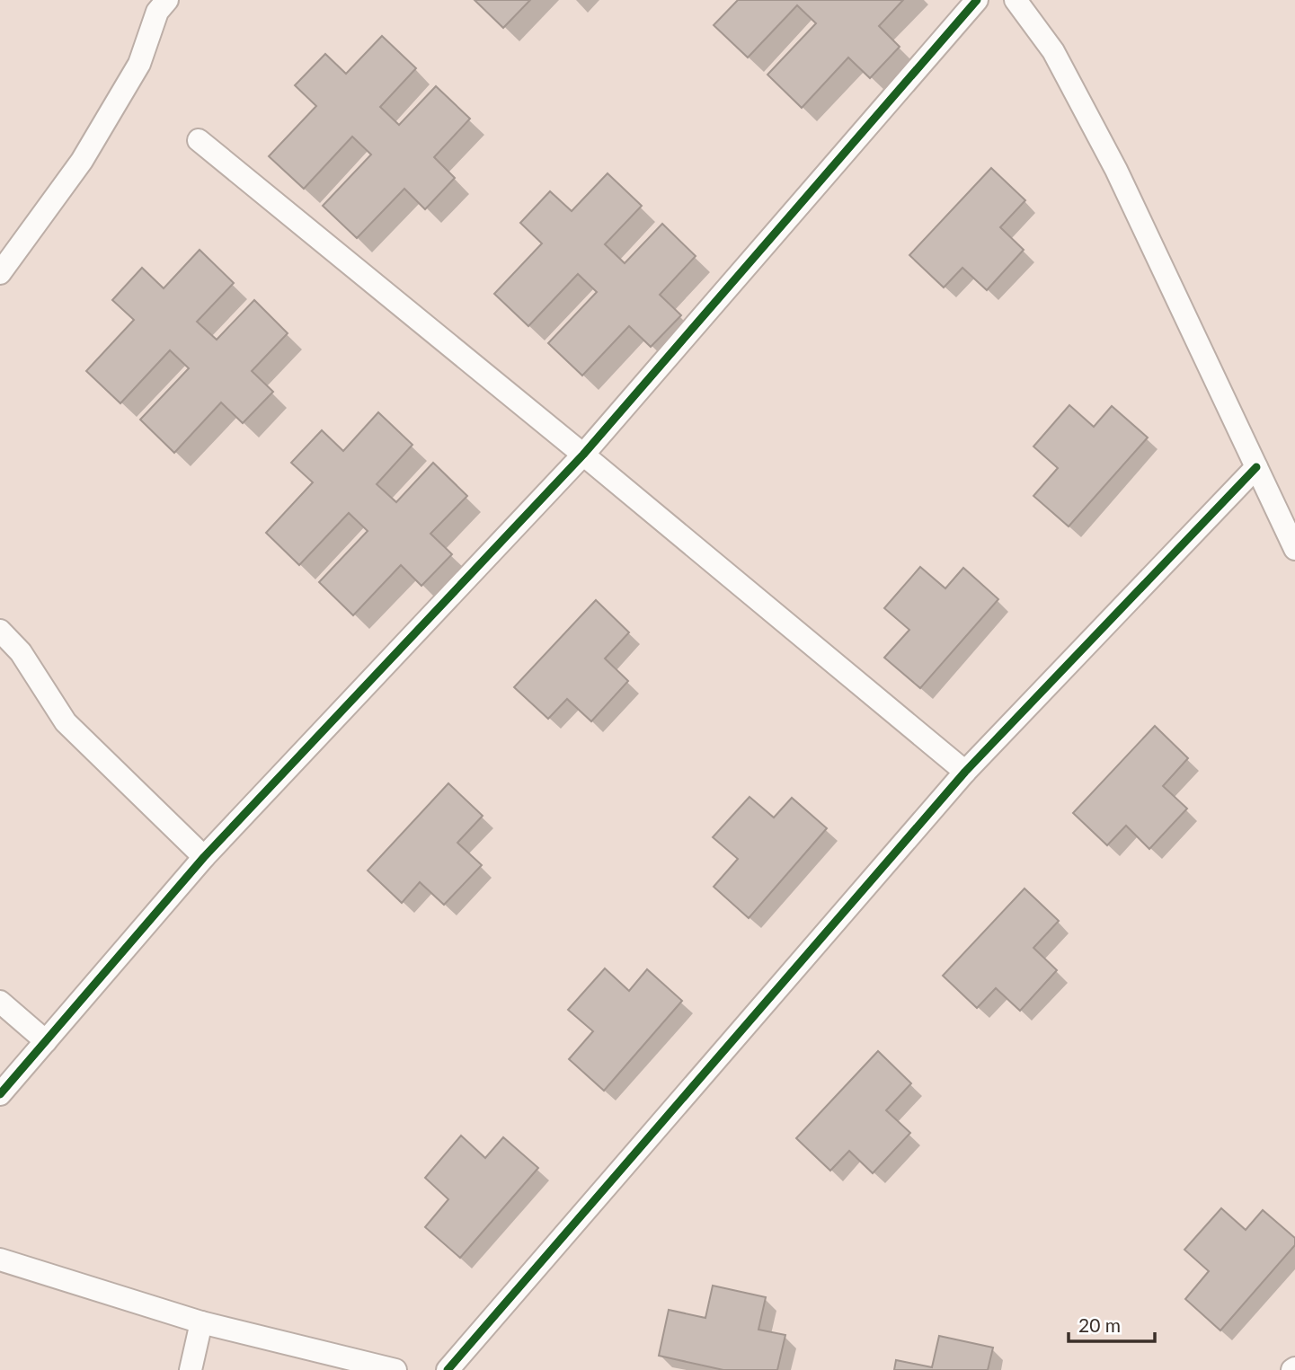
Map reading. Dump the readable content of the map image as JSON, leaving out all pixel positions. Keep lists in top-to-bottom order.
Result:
{
  "scale_bar": "20 m"
}
